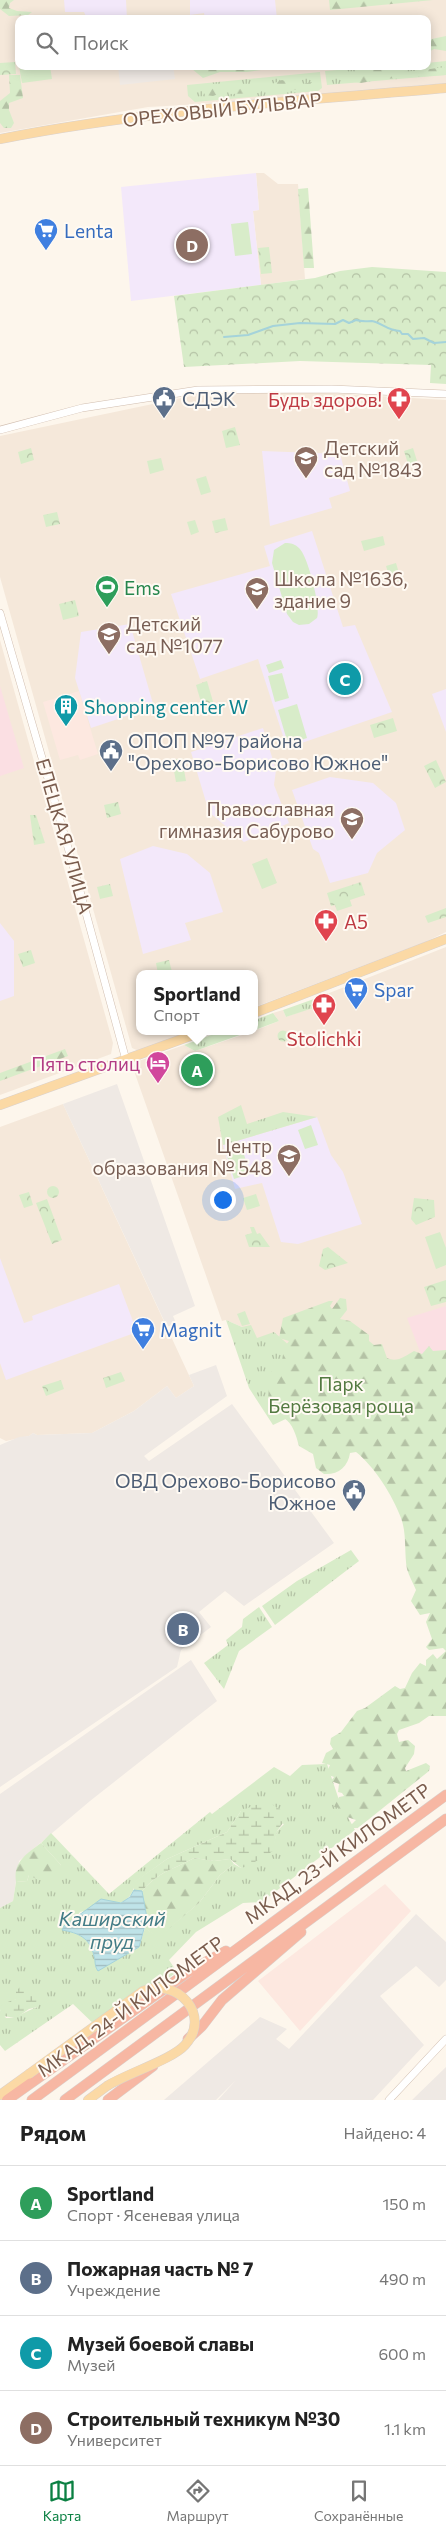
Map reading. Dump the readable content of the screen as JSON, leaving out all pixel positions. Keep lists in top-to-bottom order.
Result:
{
  "streets": {
    "highway": ["МКАД, 23-Й КИЛОМЕТР", "МКАД, 24-Й КИЛОМЕТР"],
    "main road": ["ОРЕХОВЫЙ БУЛЬВАР"],
    "street": ["ЕЛЕЦКАЯ УЛИЦА"]
  },
  "crossings": [
    ["МКАД, 23-Й КИЛОМЕТР", "МКАД, 24-Й КИЛОМЕТР"]
  ],
  "water": ["Каширский пруд"],
  "parks": ["Парк Берёзовая роща"],
  "places": {
    "supermarket": ["Lenta", "Spar", "Magnit"],
    "public building": ["СДЭК", "ОПОП №97 района \"Орехово-Борисово Южное\"", "ОВД Орехово-Борисово Южное"],
    "pharmacy": ["Будь здоров!", "A5", "Stolichki"],
    "school or university": [
      "Детский сад №1843",
      "Школа №1636, здание 9",
      "Детский сад №1077",
      "Православная гимназия Сабурово",
      "Центр образования № 548"
    ],
    "sports": ["Ems"],
    "building": ["Shopping center W"],
    "hotel": ["Пять столиц"]
  },
  "page": {
    "search": "Поиск",
    "pins": [
      "D",
      "C",
      "A",
      "B"
    ],
    "popup": ["Sportland", "Спорт"],
    "heading": ["Рядом", "Найдено: 4"],
    "list": [
      {
        "mark": "A",
        "name": "Sportland",
        "note": "Спорт · Ясеневая улица",
        "value": "150 m"
      },
      {
        "mark": "B",
        "name": "Пожарная часть № 7",
        "note": "Учреждение",
        "value": "490 m"
      },
      {
        "mark": "C",
        "name": "Музей боевой славы",
        "note": "Музей",
        "value": "600 m"
      },
      {
        "mark": "D",
        "name": "Строительный техникум №30",
        "note": "Университет",
        "value": "1.1 km"
      }
    ],
    "nav": ["Карта", "Маршрут", "Сохранённые"]
  }
}
